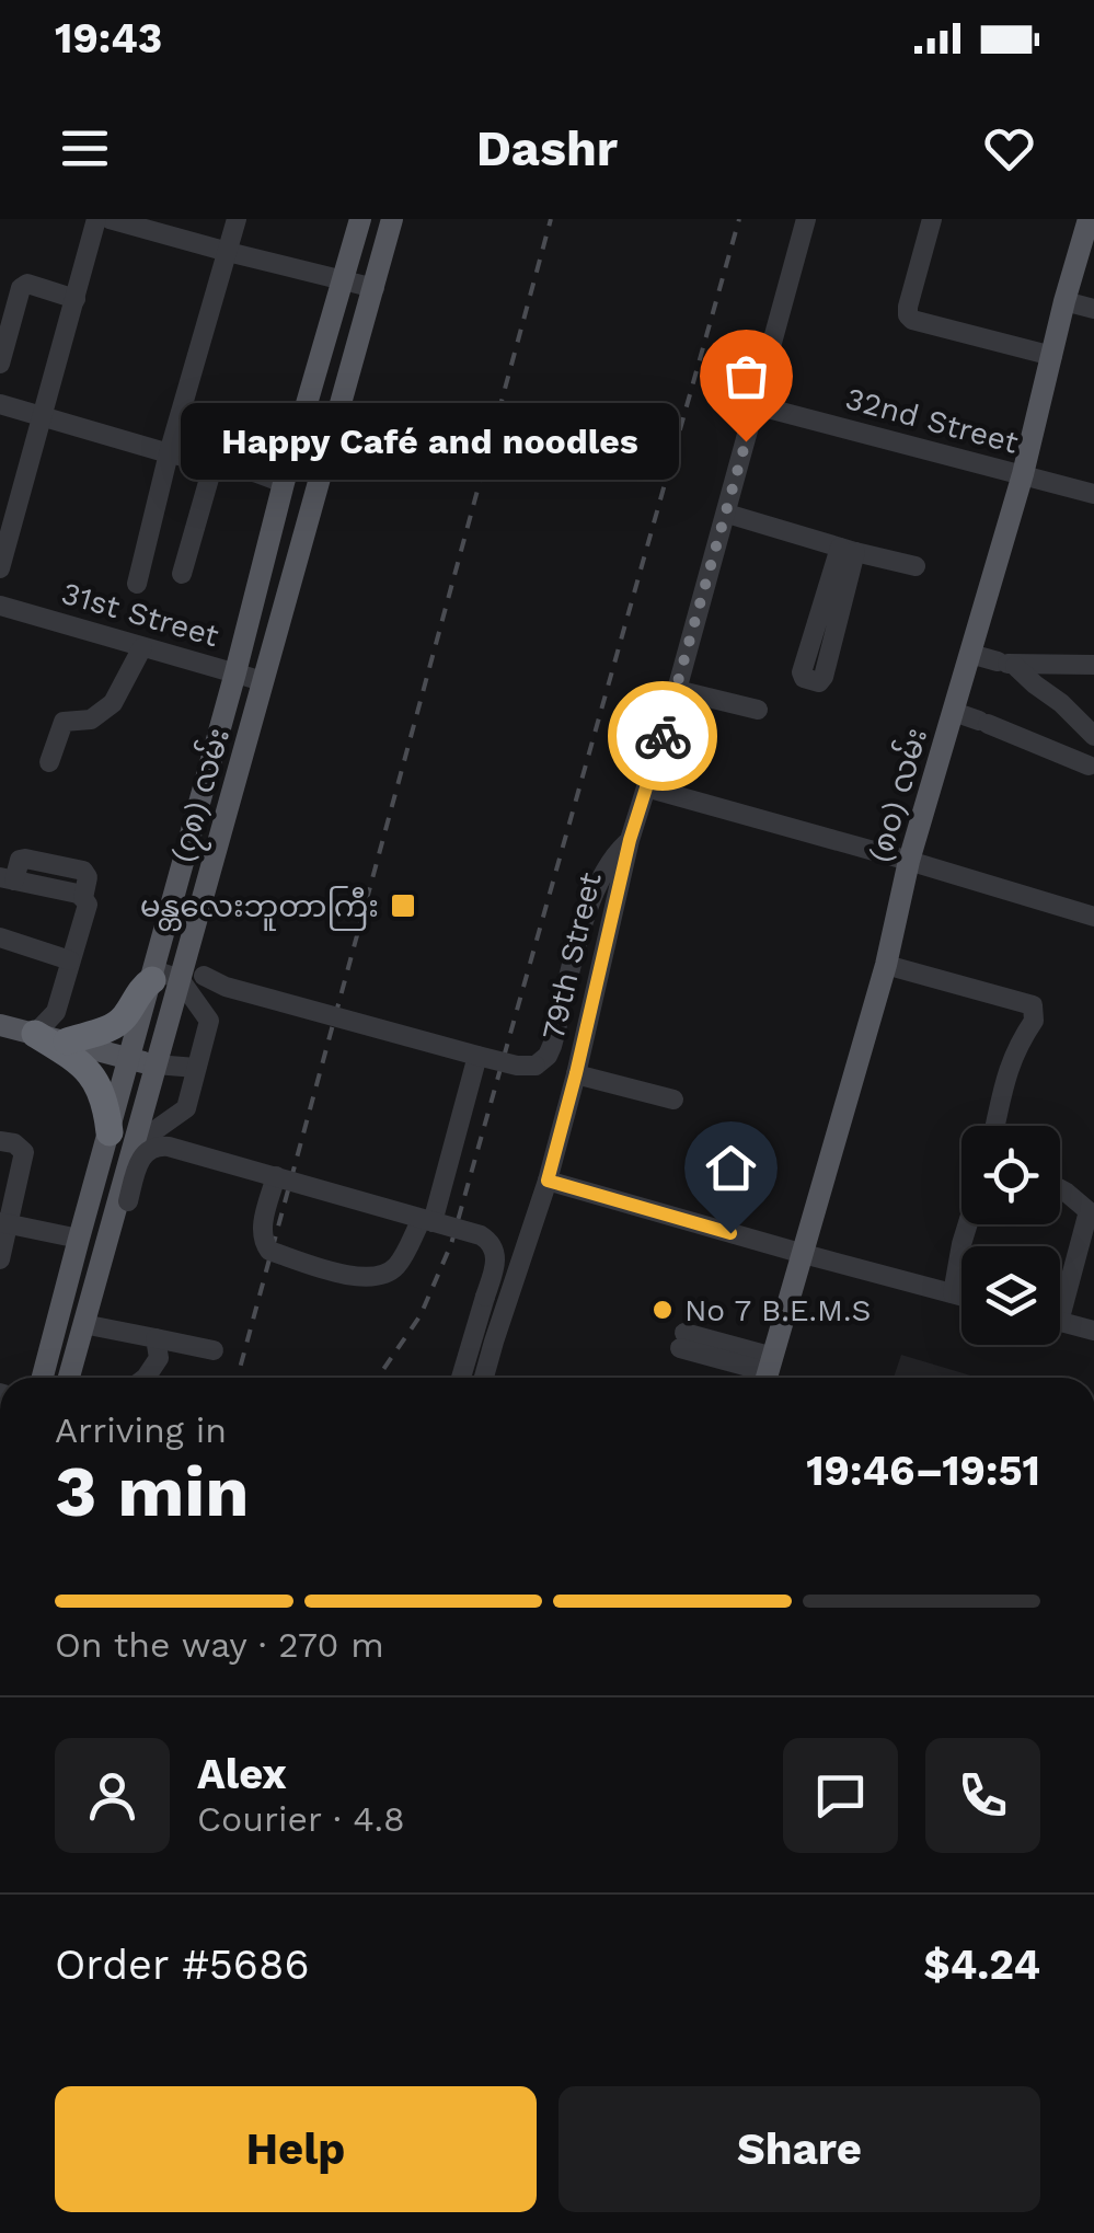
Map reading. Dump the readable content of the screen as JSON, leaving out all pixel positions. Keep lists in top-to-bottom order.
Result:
{
  "streets": {
    "main road": ["(၇၈) လမ်း", "(၈၀) လမ်း"],
    "street": ["32nd Street", "31st Street", "79th Street"]
  },
  "crossings": [
    ["32nd Street", "(၈၀) လမ်း"],
    ["32nd Street", "79th Street"],
    ["31st Street", "(၇၈) လမ်း"]
  ],
  "places": {
    "other": ["Happy Café and noodles", "No 7 B.E.M.S"],
    "transit": ["မန္တလေးဘူတာကြီး"]
  },
  "page": {
    "status": "19:43",
    "header": "Dashr",
    "bubble": "Happy Café and noodles",
    "heading": ["3 min", "Arriving in", "19:46–19:51"],
    "panel": [
      "Alex",
      "Courier · 4.8",
      "Order #5686",
      "$4.24"
    ],
    "bar": "On the way · 270 m",
    "buttons": ["Help", "Share"]
  }
}
